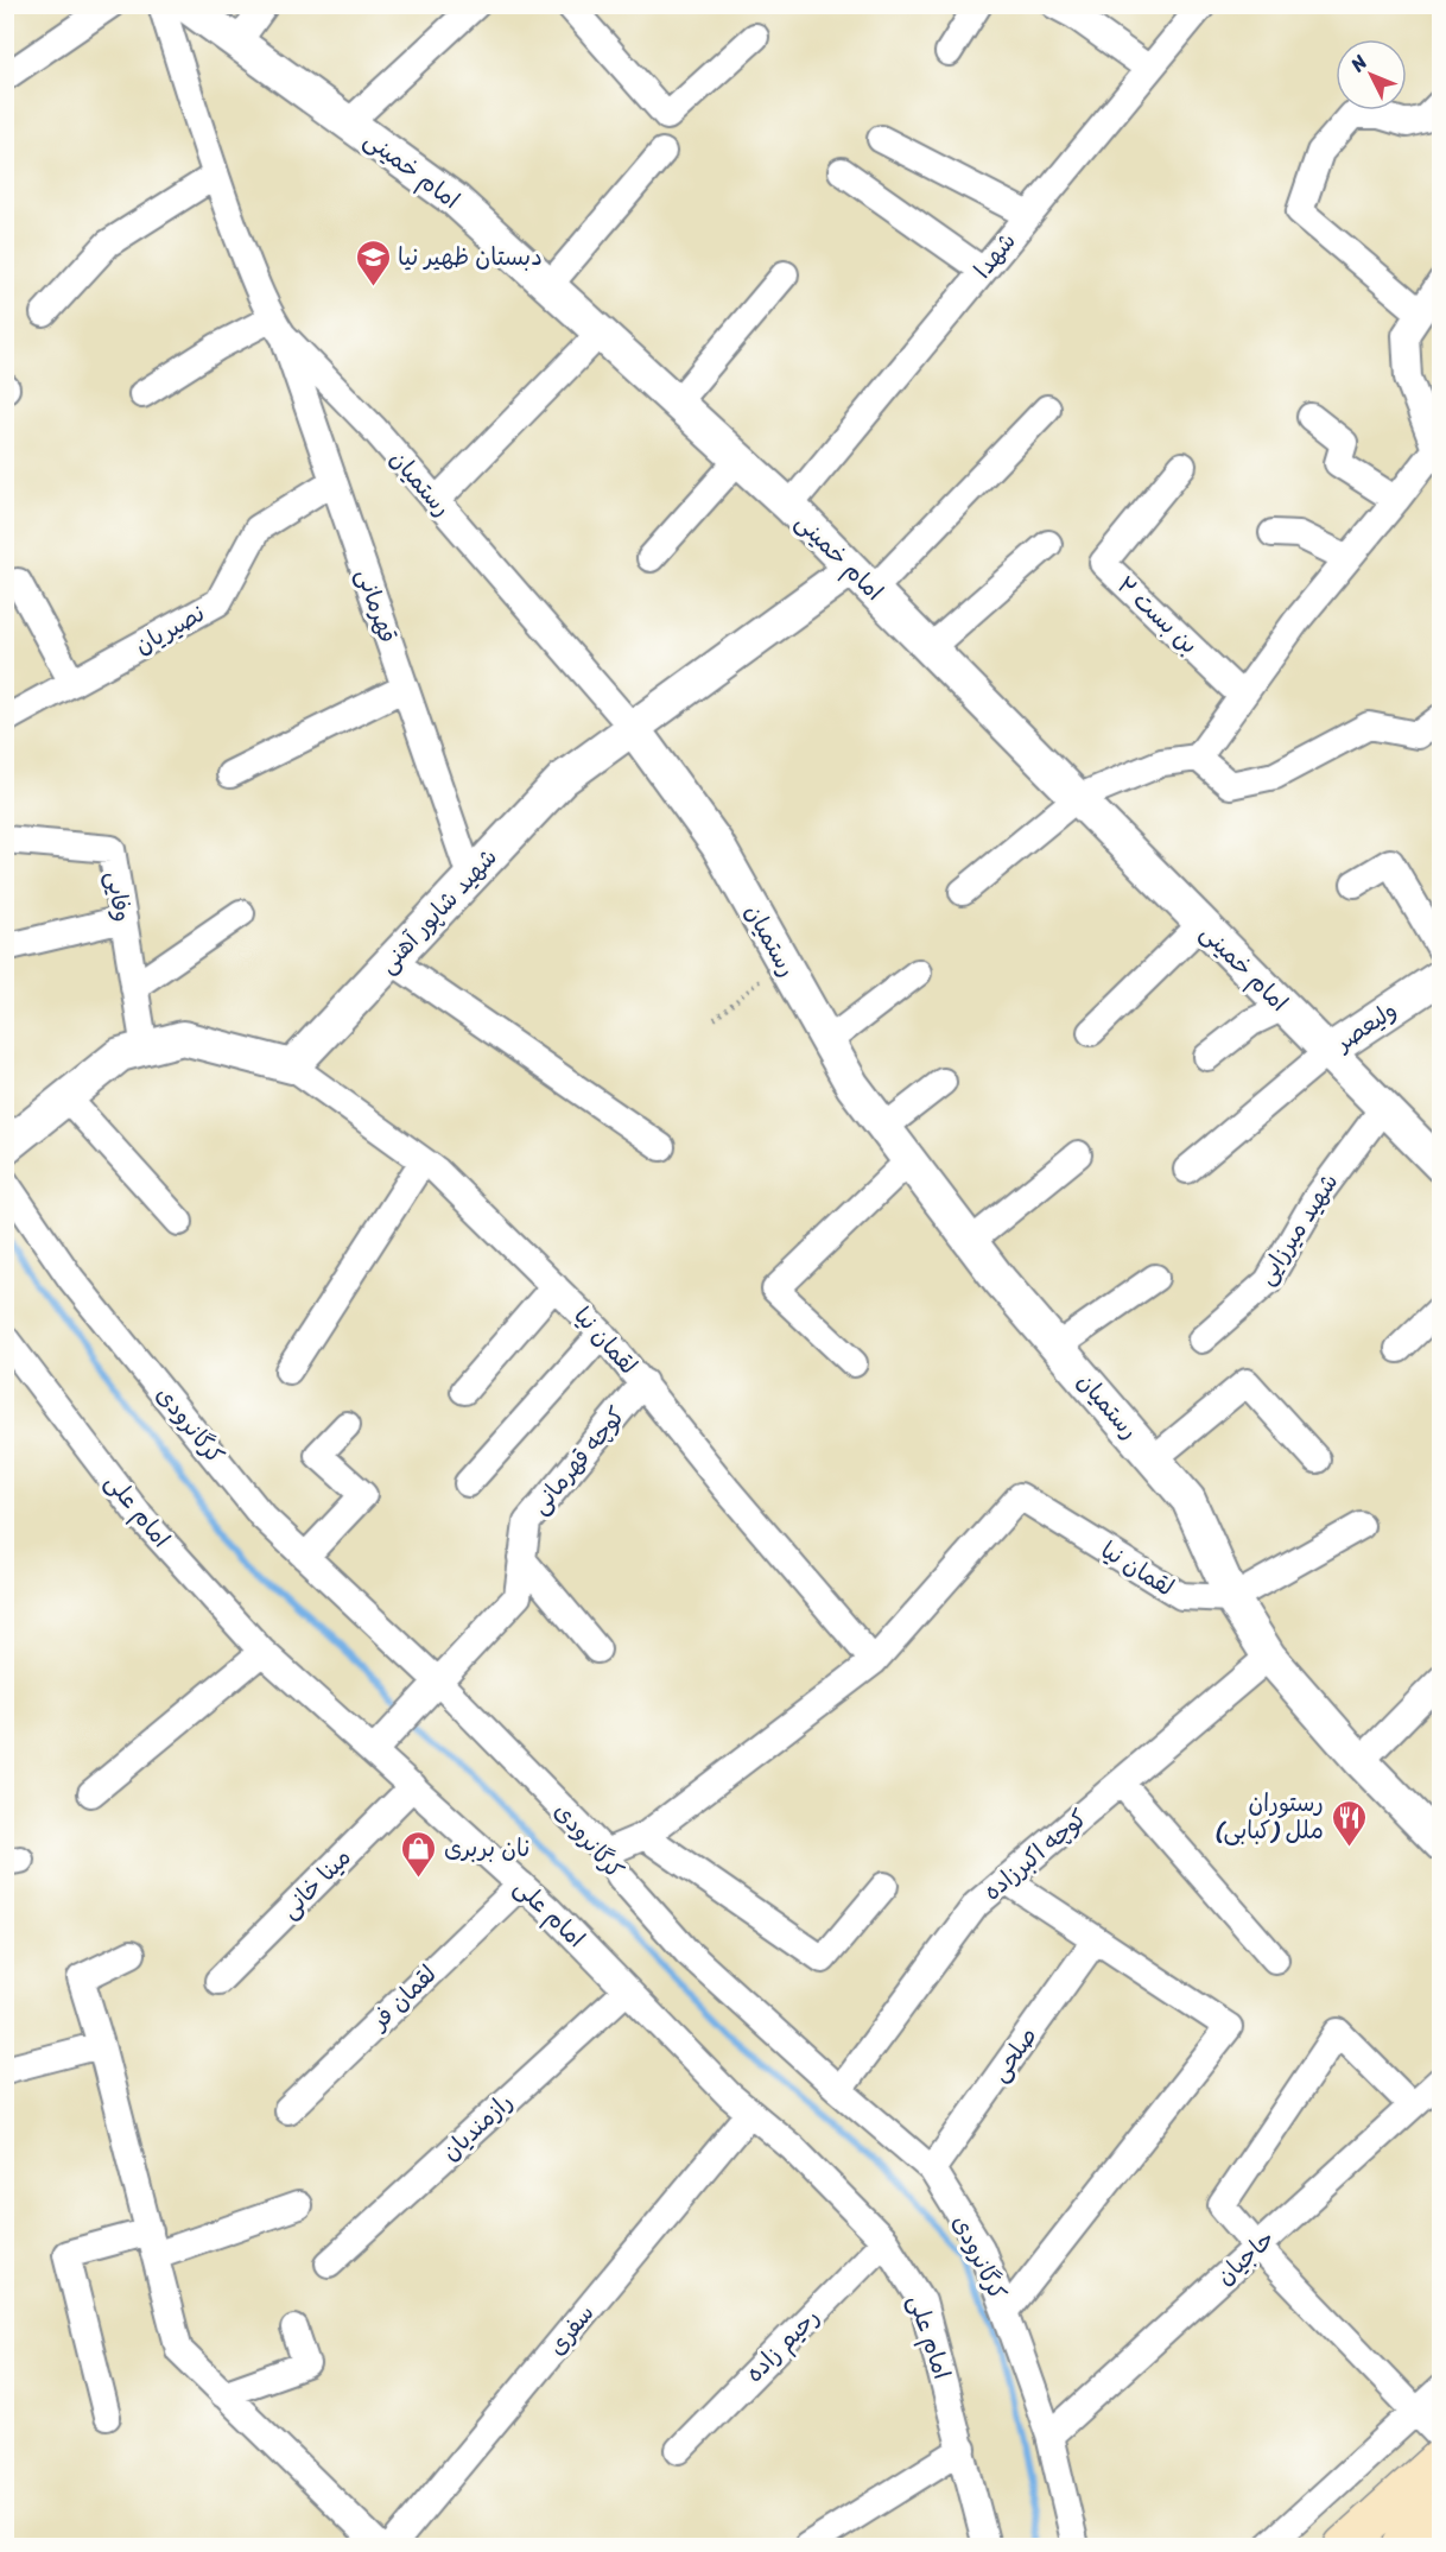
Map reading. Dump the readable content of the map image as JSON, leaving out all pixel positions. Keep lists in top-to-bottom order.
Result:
{
  "streets": {
    "street": [
      "امام خمینی",
      "شهدا",
      "رستمیان",
      "قهرمانی",
      "بن بست ۲",
      "نصیریان",
      "وفایی",
      "شهید شاپور آهنی",
      "ولیعصر",
      "شهید میرزایی",
      "لقمان نیا",
      "کرگانرودی",
      "کوچه قهرمانی",
      "امام علی",
      "کوچه اکبرزاده",
      "مینا خانی",
      "لقمان فر",
      "صلحی",
      "رازمندیان",
      "حاجیان",
      "سفری",
      "رحیم زاده"
    ]
  },
  "crossings": [
    ["امام خمینی", "شهدا"],
    ["امام خمینی", "شهید شاپور آهنی"],
    ["امام خمینی", "ولیعصر"],
    ["امام خمینی", "شهید میرزایی"],
    ["رستمیان", "قهرمانی"],
    ["رستمیان", "شهید شاپور آهنی"],
    ["رستمیان", "لقمان نیا"],
    ["رستمیان", "کوچه اکبرزاده"],
    ["قهرمانی", "نصیریان"],
    ["قهرمانی", "شهید شاپور آهنی"],
    ["شهید شاپور آهنی", "لقمان نیا"],
    ["لقمان نیا", "کرگانرودی"],
    ["لقمان نیا", "کوچه قهرمانی"],
    ["کرگانرودی", "کوچه قهرمانی"],
    ["کرگانرودی", "کوچه اکبرزاده"],
    ["کرگانرودی", "صلحی"],
    ["کرگانرودی", "حاجیان"],
    ["کوچه قهرمانی", "امام علی"],
    ["امام علی", "مینا خانی"],
    ["امام علی", "لقمان فر"],
    ["امام علی", "رازمندیان"],
    ["امام علی", "سفری"],
    ["امام علی", "رحیم زاده"]
  ],
  "places": {
    "school or university": ["دبستان ظهیر نیا"],
    "restaurant": ["رستوران ملل (کبابی)"],
    "shop": ["نان بربری"]
  },
  "north": "top left"
}
